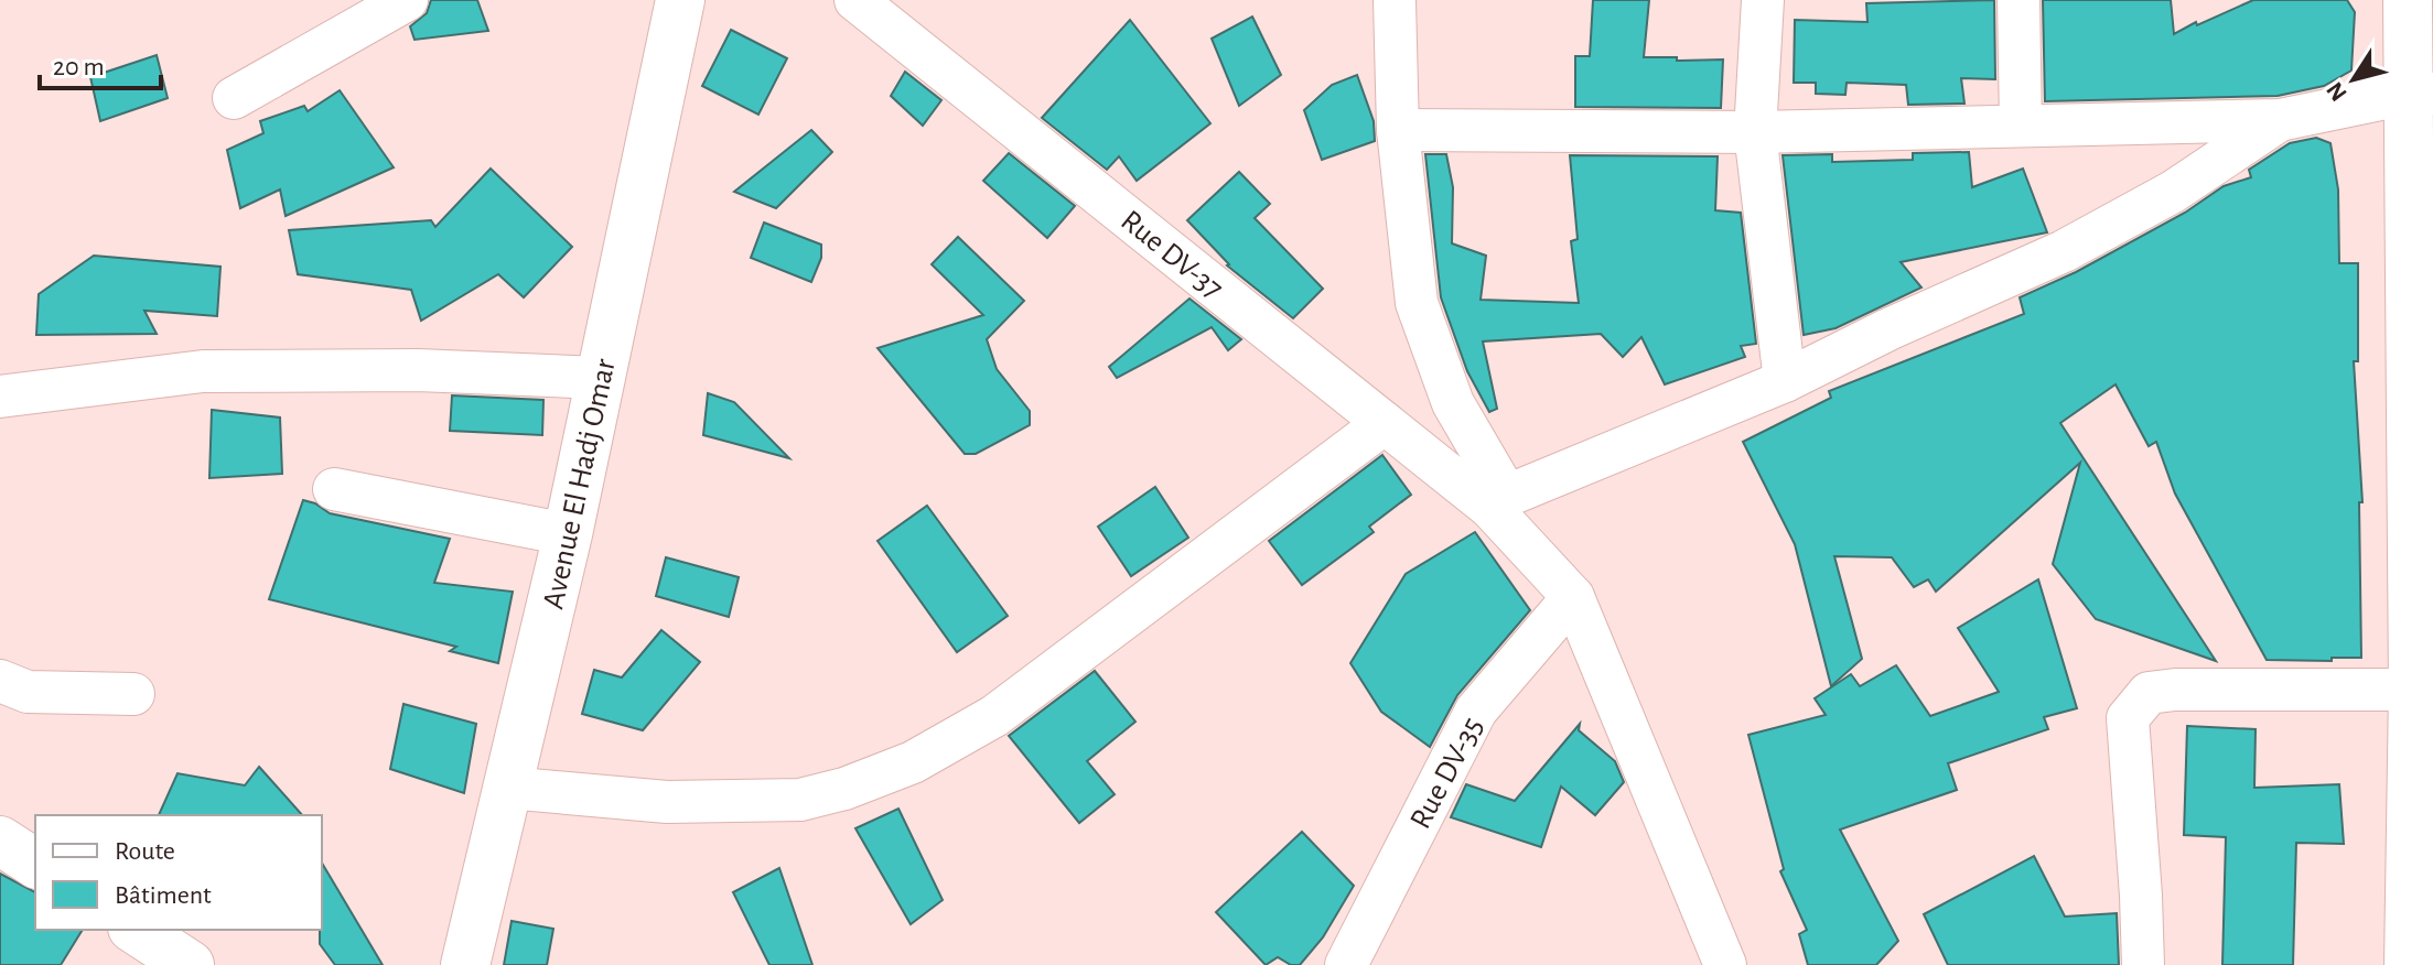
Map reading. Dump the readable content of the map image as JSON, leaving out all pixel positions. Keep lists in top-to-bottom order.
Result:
{
  "streets": {
    "main road": ["Avenue El Hadj Omar"],
    "street": ["Rue DV-37", "Rue DV-35"]
  },
  "legend": ["Route", "Bâtiment"],
  "scale_bar": "20 m",
  "north": "bottom left"
}
